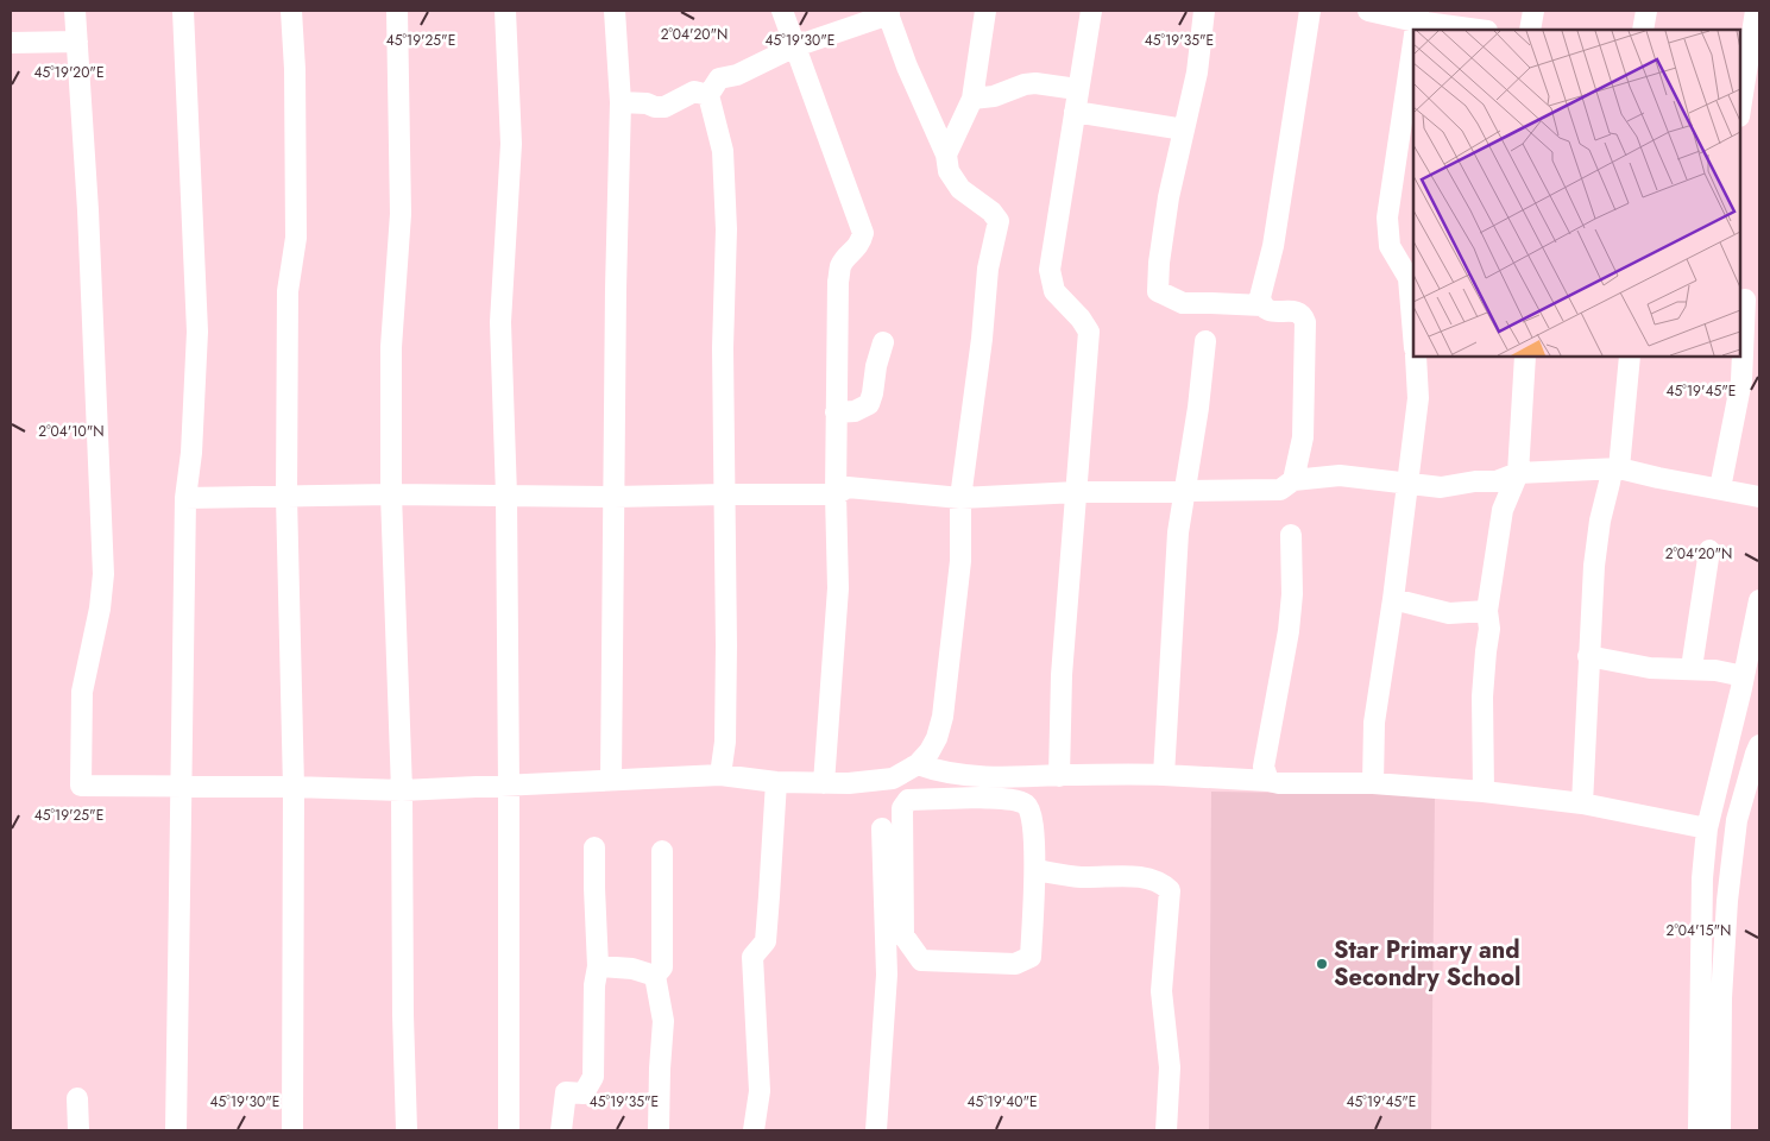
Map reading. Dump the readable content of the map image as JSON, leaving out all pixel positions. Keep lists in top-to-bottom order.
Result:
{
  "places": ["Star Primary and Secondry School"],
  "coordinates": [
    "2°04'20\"N",
    "45°19'25\"E",
    "45°19'30\"E",
    "45°19'35\"E",
    "45°19'20\"E",
    "45°19'45\"E",
    "2°04'10\"N",
    "2°04'15\"N",
    "45°19'40\"E"
  ]
}
